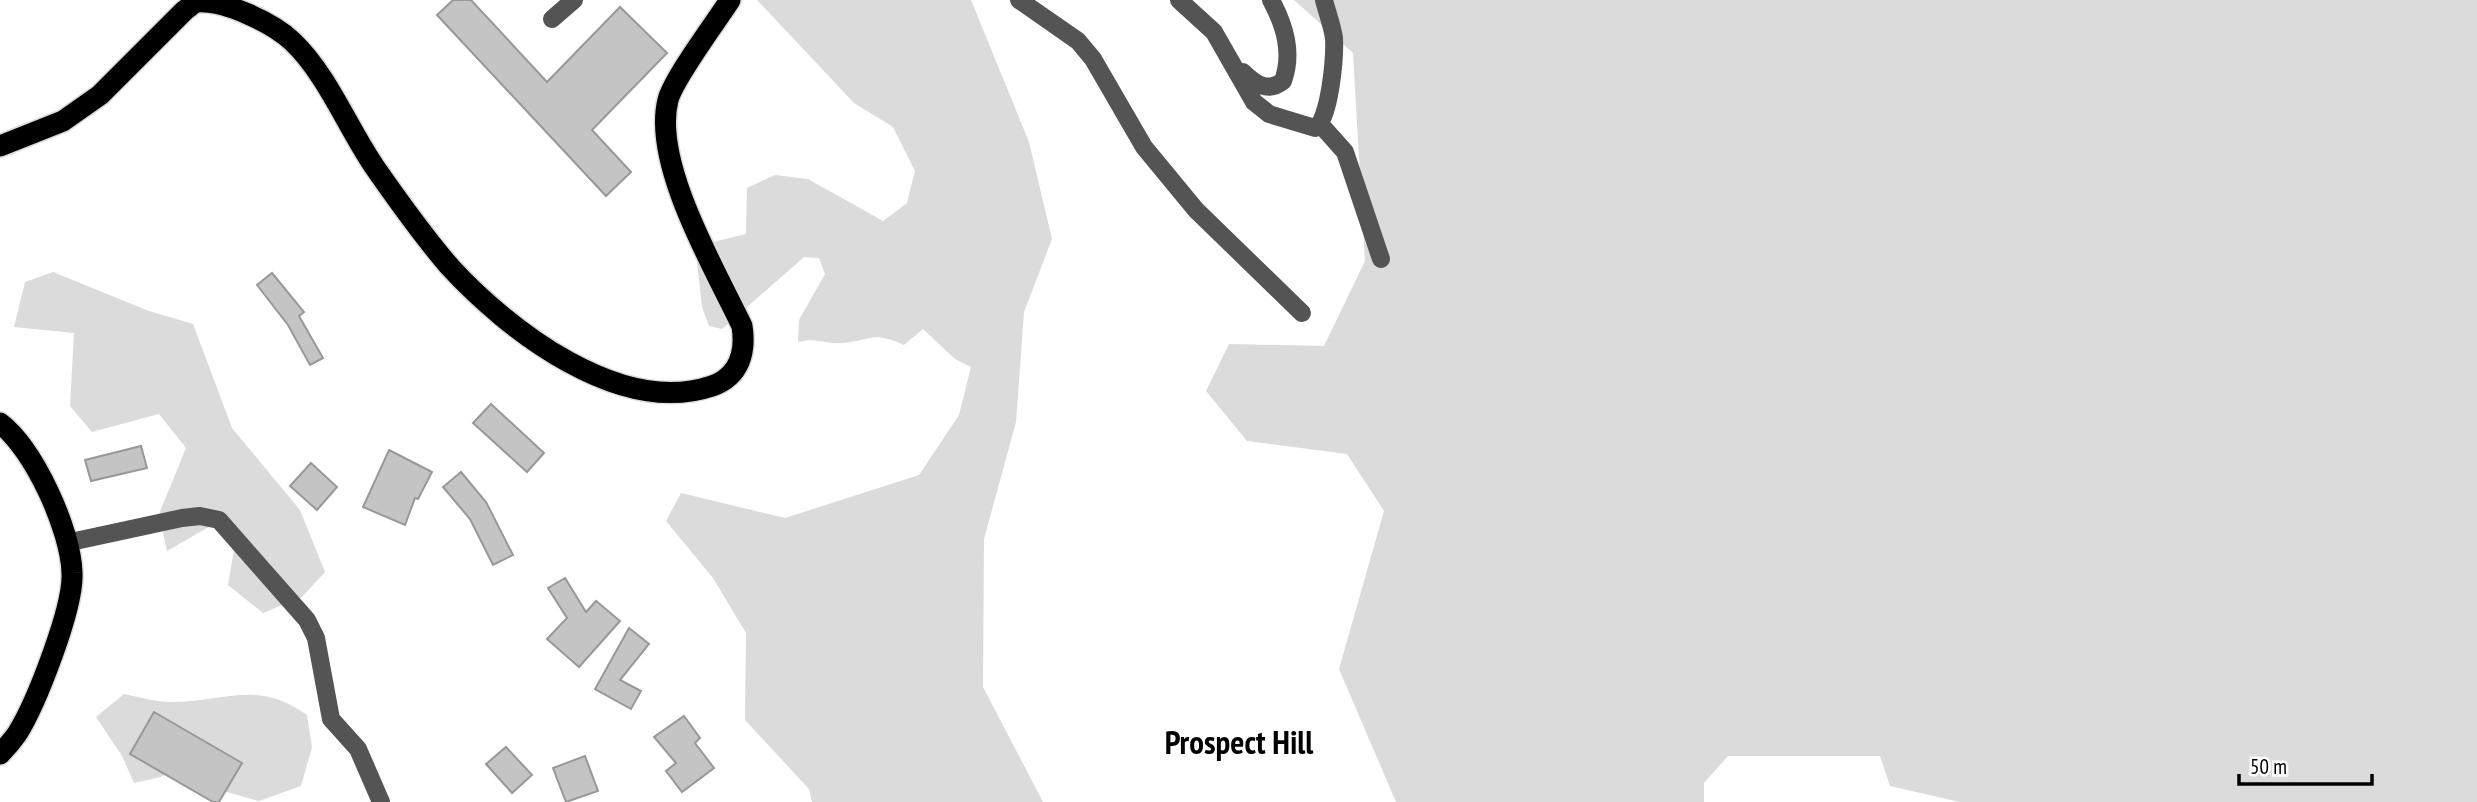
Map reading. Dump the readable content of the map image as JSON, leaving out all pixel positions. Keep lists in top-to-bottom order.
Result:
{
  "districts": ["Prospect Hill"],
  "scale_bar": "50 m"
}
